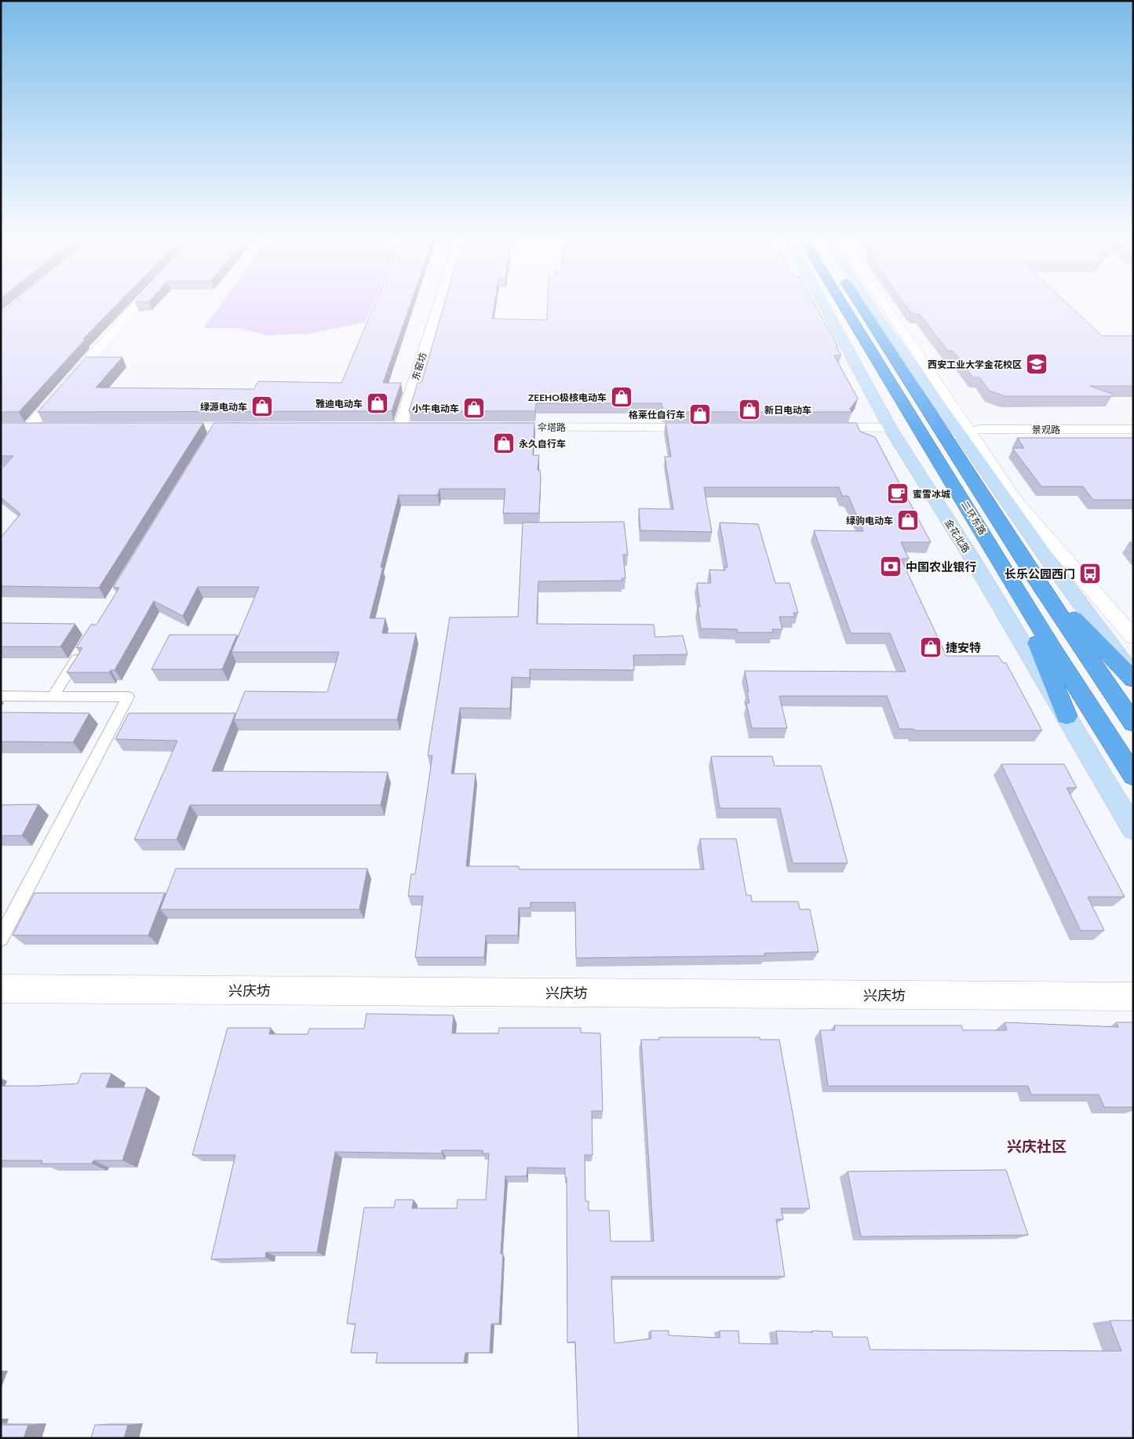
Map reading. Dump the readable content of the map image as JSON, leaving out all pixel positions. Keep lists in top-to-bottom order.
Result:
{
  "streets": {
    "highway": ["二环东路"],
    "main road": ["金花北路"],
    "street": [
      "东窑坊",
      "伞塔路",
      "景观路",
      "兴庆坊"
    ]
  },
  "districts": ["兴庆社区"],
  "places": {
    "school or university": ["西安工业大学金花校区"],
    "shop": [
      "ZEEHO极核电动车",
      "雅迪电动车",
      "绿源电动车",
      "小牛电动车",
      "新日电动车",
      "格莱仕自行车",
      "永久自行车",
      "绿驹电动车",
      "捷安特"
    ],
    "cafe": ["蜜雪冰城"],
    "bank": ["中国农业银行"],
    "bus stop": ["长乐公园西门"]
  }
}
